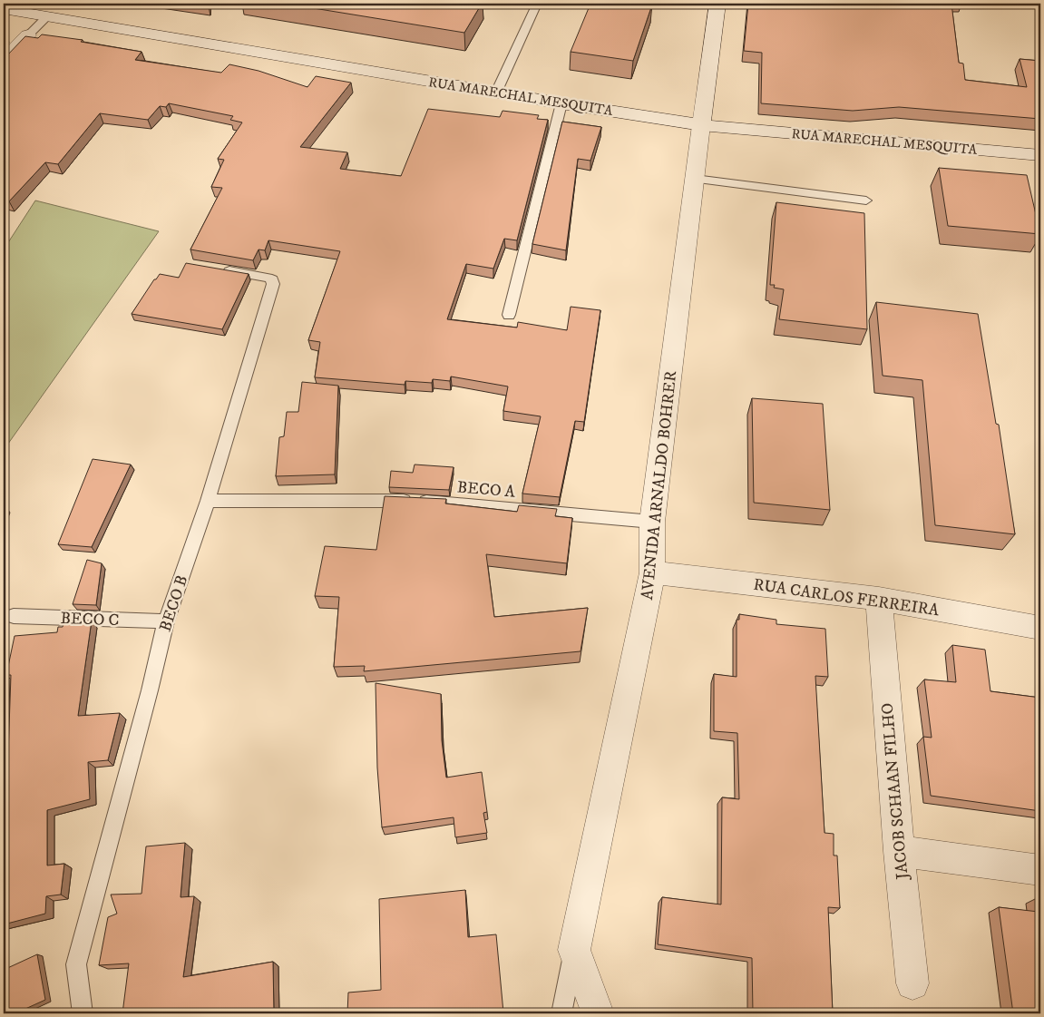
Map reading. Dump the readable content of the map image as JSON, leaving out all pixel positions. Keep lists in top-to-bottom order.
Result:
{
  "streets": {
    "street": [
      "RUA MARECHAL MESQUITA",
      "AVENIDA ARNALDO BOHRER",
      "RUA CARLOS FERREIRA",
      "JACOB SCHAAN FILHO"
    ],
    "lane": ["BECO A", "BECO B", "BECO C"]
  },
  "crossings": [
    ["RUA MARECHAL MESQUITA", "AVENIDA ARNALDO BOHRER"],
    ["AVENIDA ARNALDO BOHRER", "BECO A"],
    ["AVENIDA ARNALDO BOHRER", "RUA CARLOS FERREIRA"],
    ["BECO A", "BECO B"],
    ["RUA CARLOS FERREIRA", "JACOB SCHAAN FILHO"],
    ["BECO B", "BECO C"]
  ]
}
